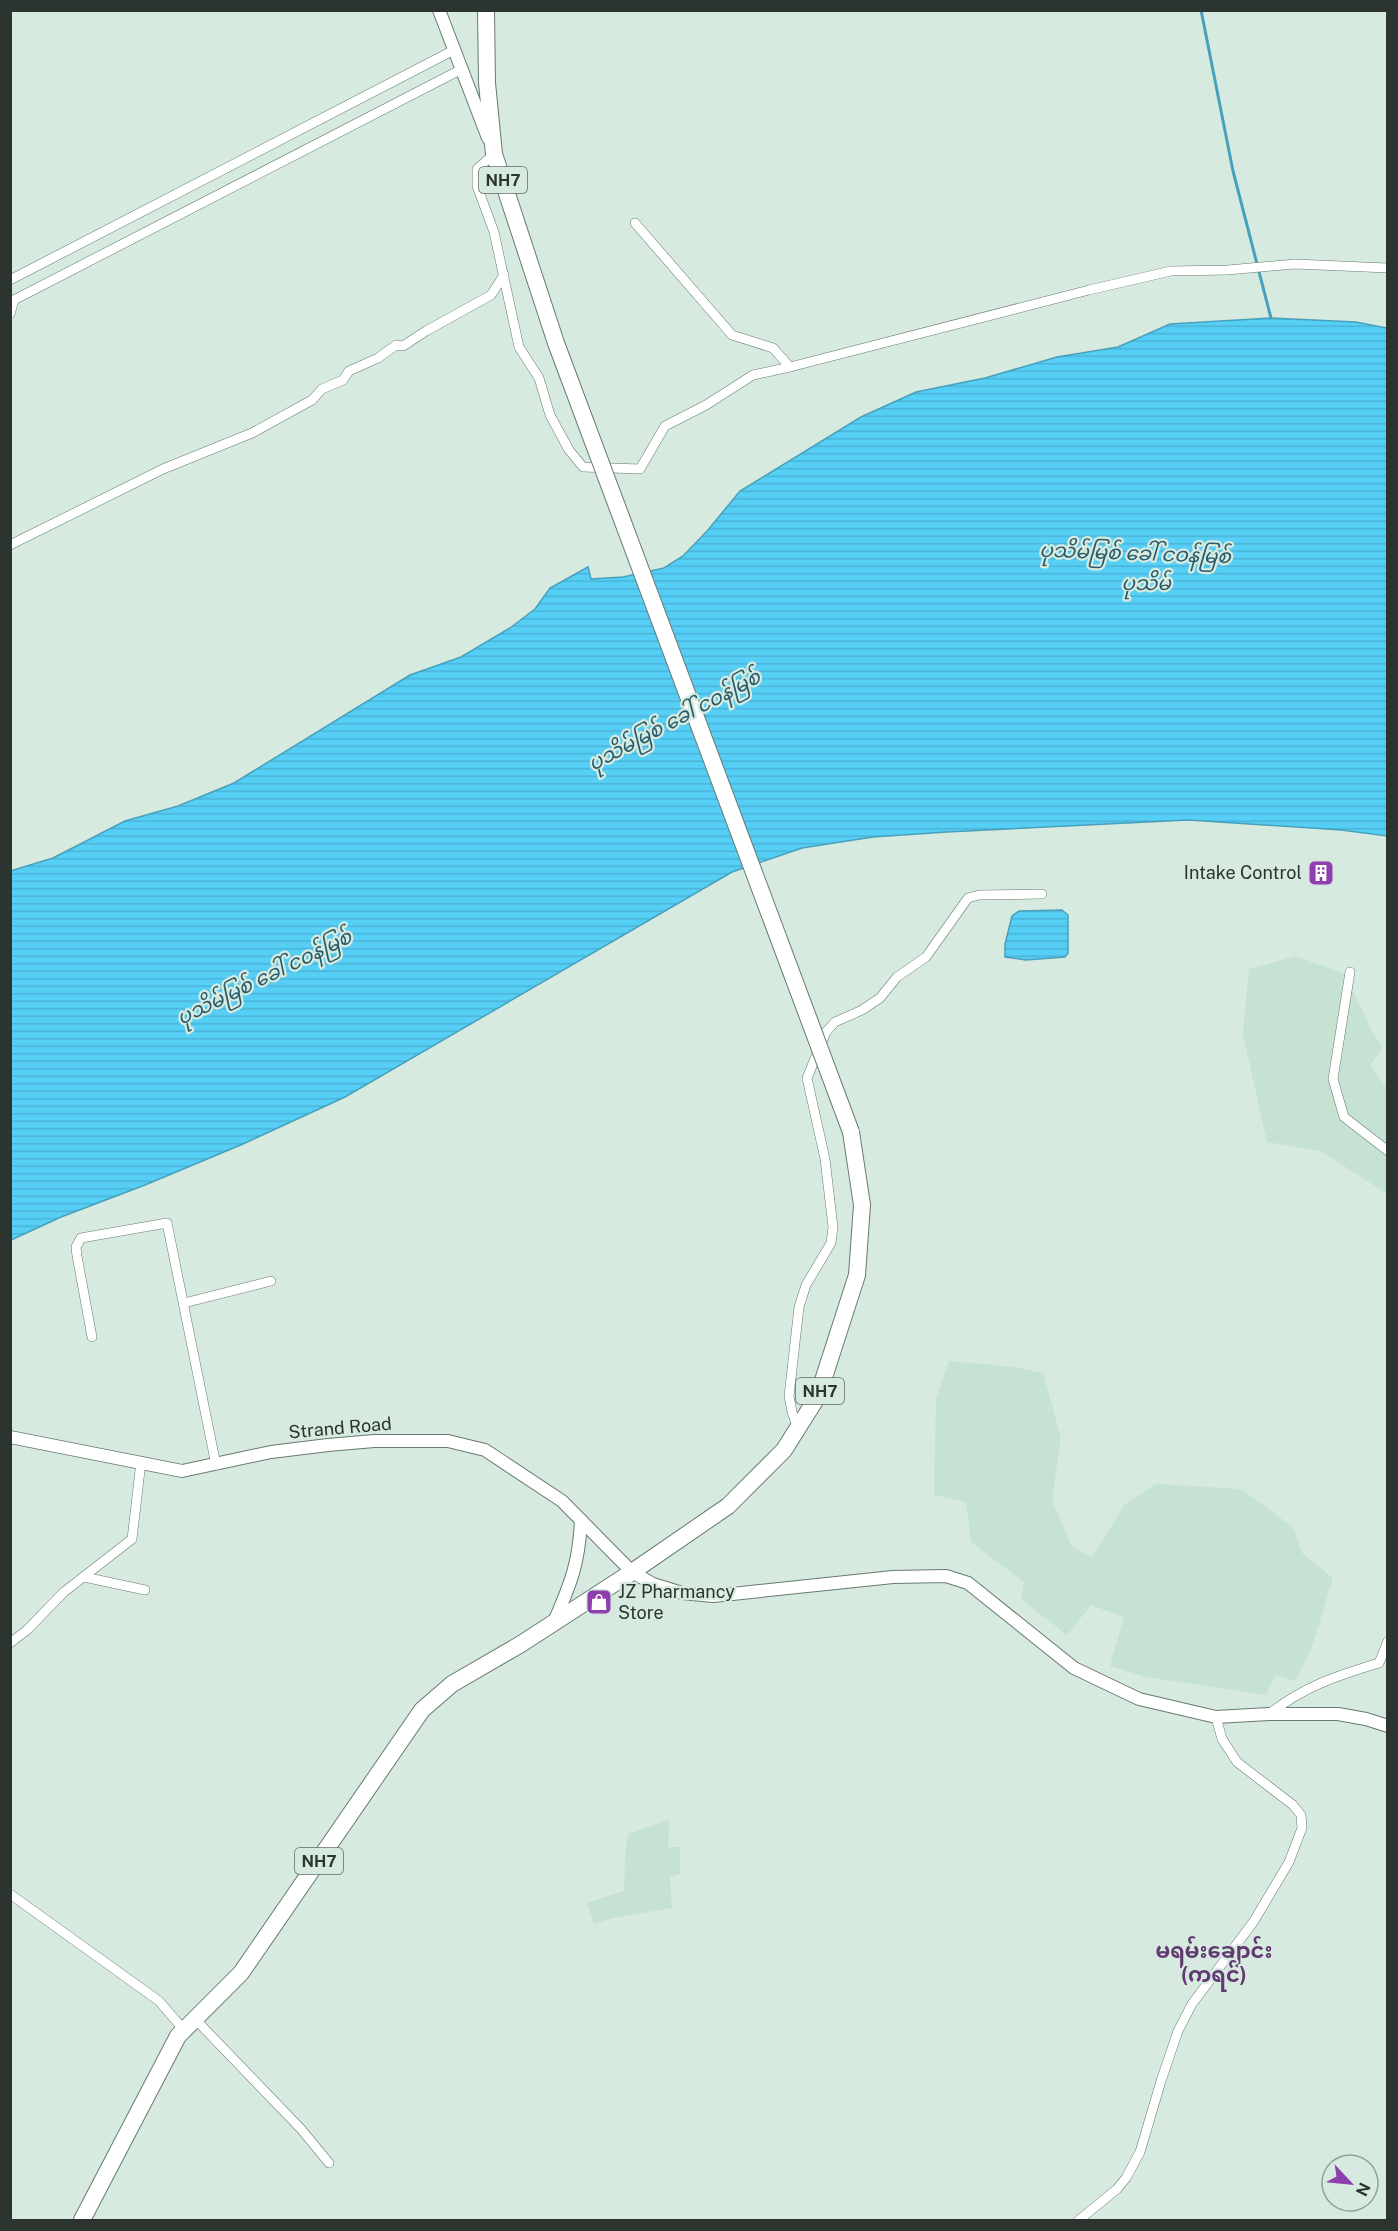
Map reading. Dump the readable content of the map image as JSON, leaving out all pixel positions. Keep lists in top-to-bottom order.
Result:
{
  "streets": {
    "highway": ["NH7"],
    "main road": ["Strand Road"]
  },
  "crossings": [
    ["NH7", "Strand Road"]
  ],
  "districts": ["မရမ်းချောင်း (ကရင်)"],
  "water": ["ပုသိမ်မြစ် ခေါ် ငဝန်မြစ်", "ပုသိမ်"],
  "places": {
    "building": ["Intake Control"],
    "shop": ["JZ Pharmancy Store"]
  },
  "north": "bottom right"
}
